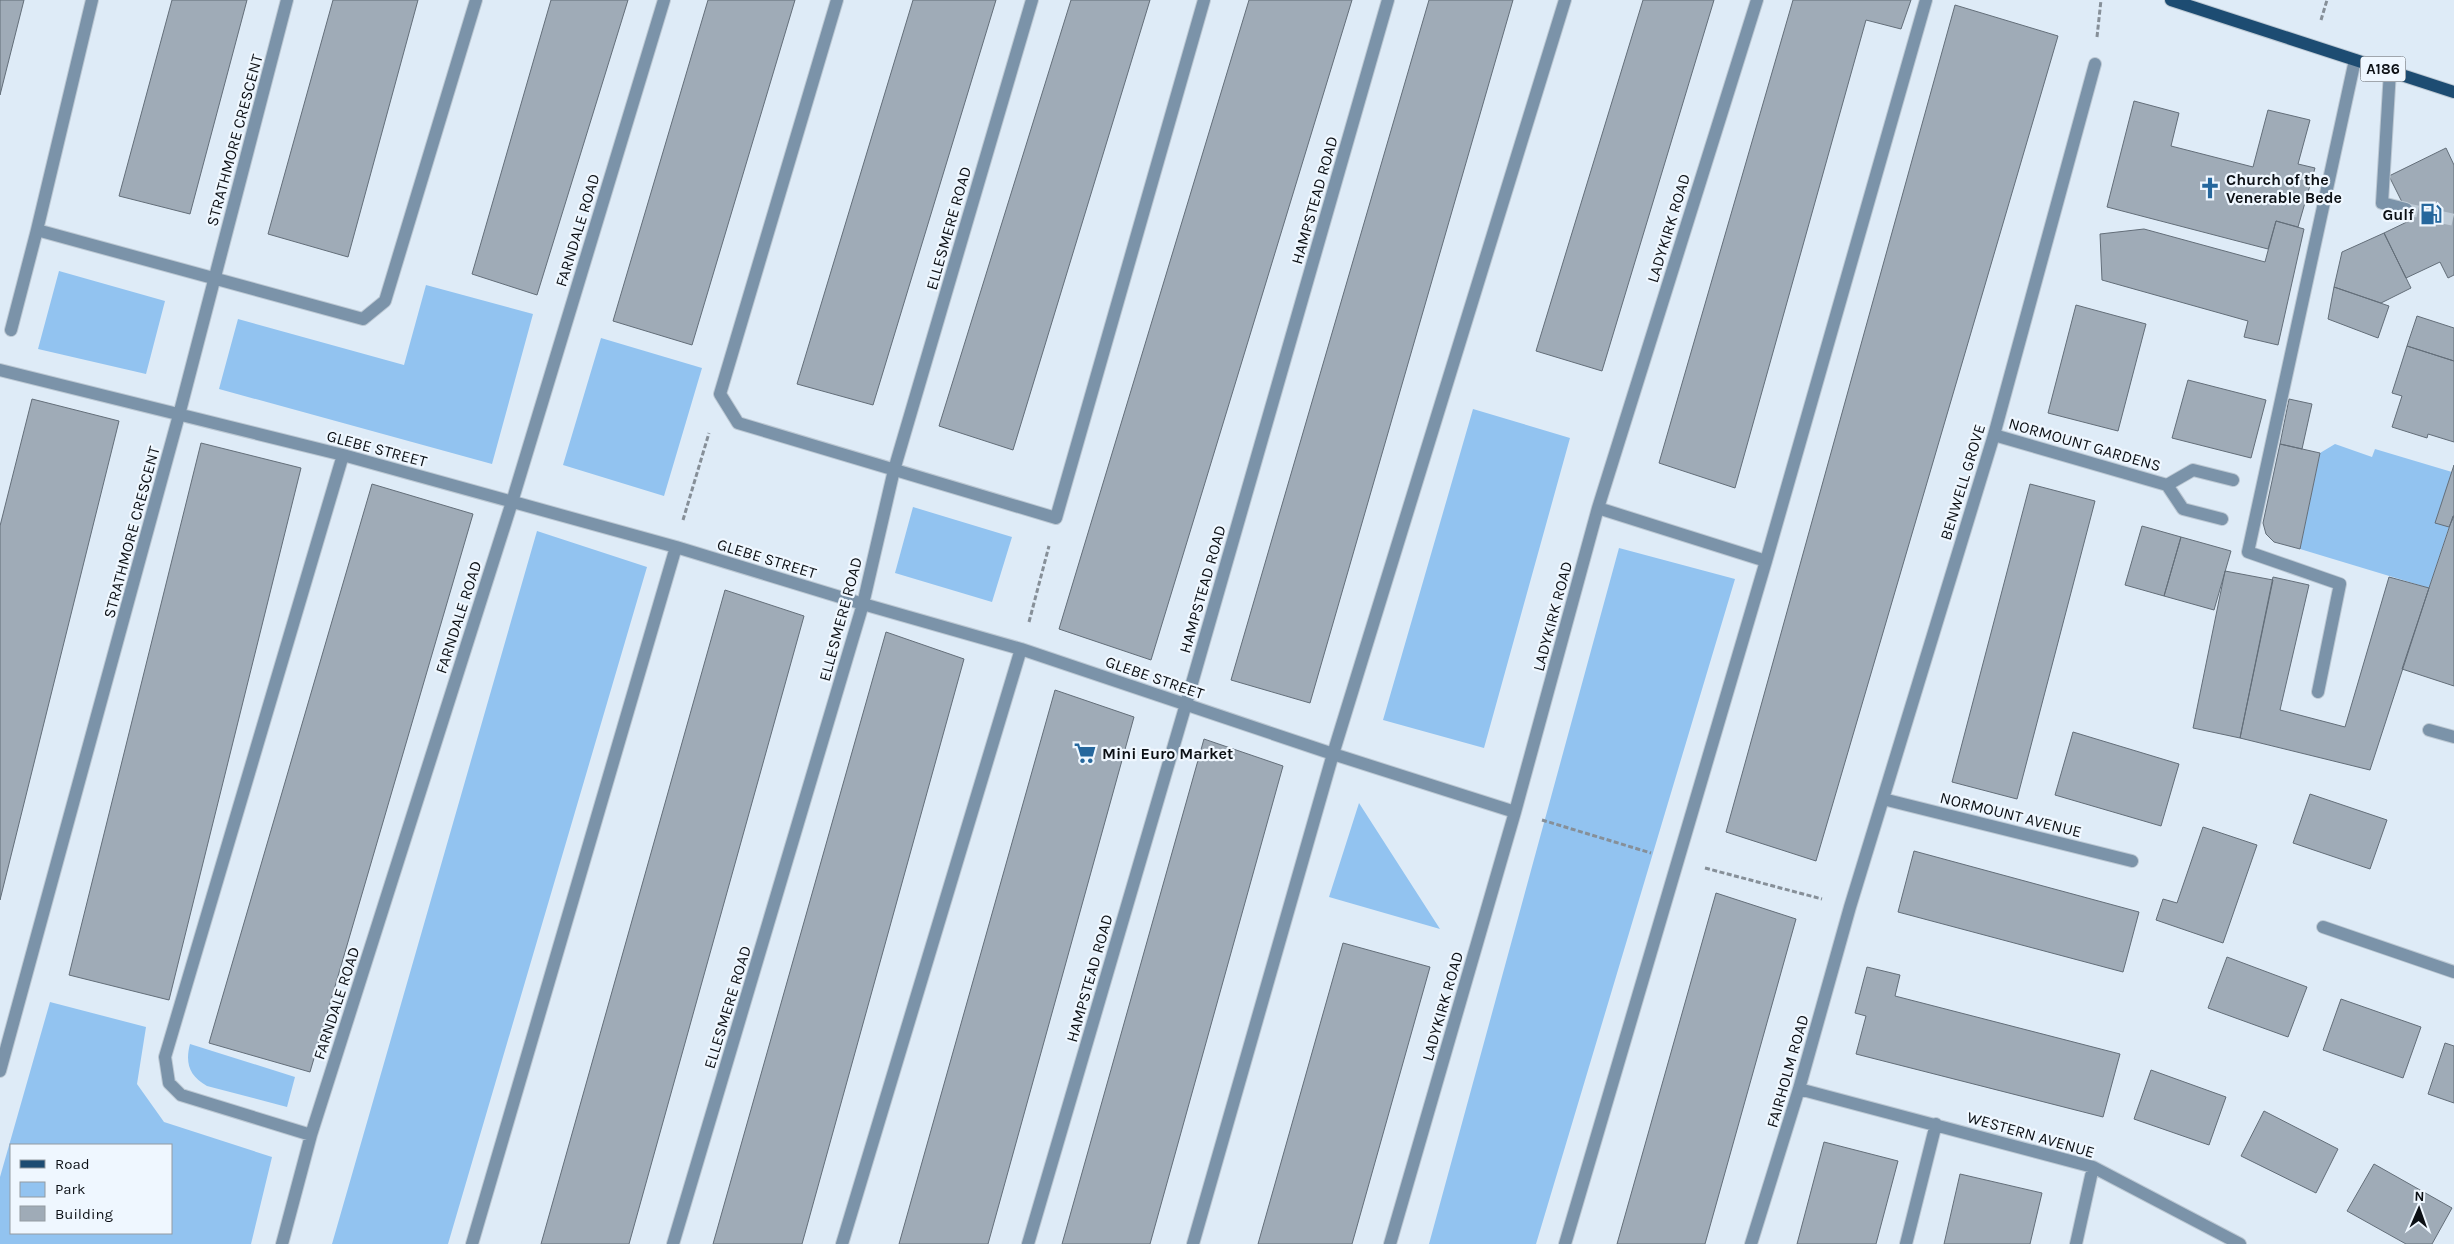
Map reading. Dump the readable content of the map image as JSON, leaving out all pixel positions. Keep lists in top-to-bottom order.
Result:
{
  "streets": {
    "main road": ["A186"],
    "street": [
      "STRATHMORE CRESCENT",
      "HAMPSTEAD ROAD",
      "ELLESMERE ROAD",
      "LADYKIRK ROAD",
      "FARNDALE ROAD",
      "NORMOUNT GARDENS",
      "GLEBE STREET",
      "BENWELL GROVE",
      "NORMOUNT AVENUE",
      "FAIRHOLM ROAD",
      "WESTERN AVENUE"
    ]
  },
  "crossings": [
    ["STRATHMORE CRESCENT", "GLEBE STREET"],
    ["HAMPSTEAD ROAD", "GLEBE STREET"],
    ["ELLESMERE ROAD", "GLEBE STREET"],
    ["LADYKIRK ROAD", "GLEBE STREET"],
    ["FARNDALE ROAD", "GLEBE STREET"],
    ["NORMOUNT GARDENS", "BENWELL GROVE"],
    ["BENWELL GROVE", "NORMOUNT AVENUE"],
    ["BENWELL GROVE", "FAIRHOLM ROAD"],
    ["FAIRHOLM ROAD", "WESTERN AVENUE"]
  ],
  "places": {
    "church": ["Church of the Venerable Bede"],
    "fuel station": ["Gulf"],
    "supermarket": ["Mini Euro Market"]
  },
  "legend": ["Road", "Park", "Building"],
  "north": "top"
}
